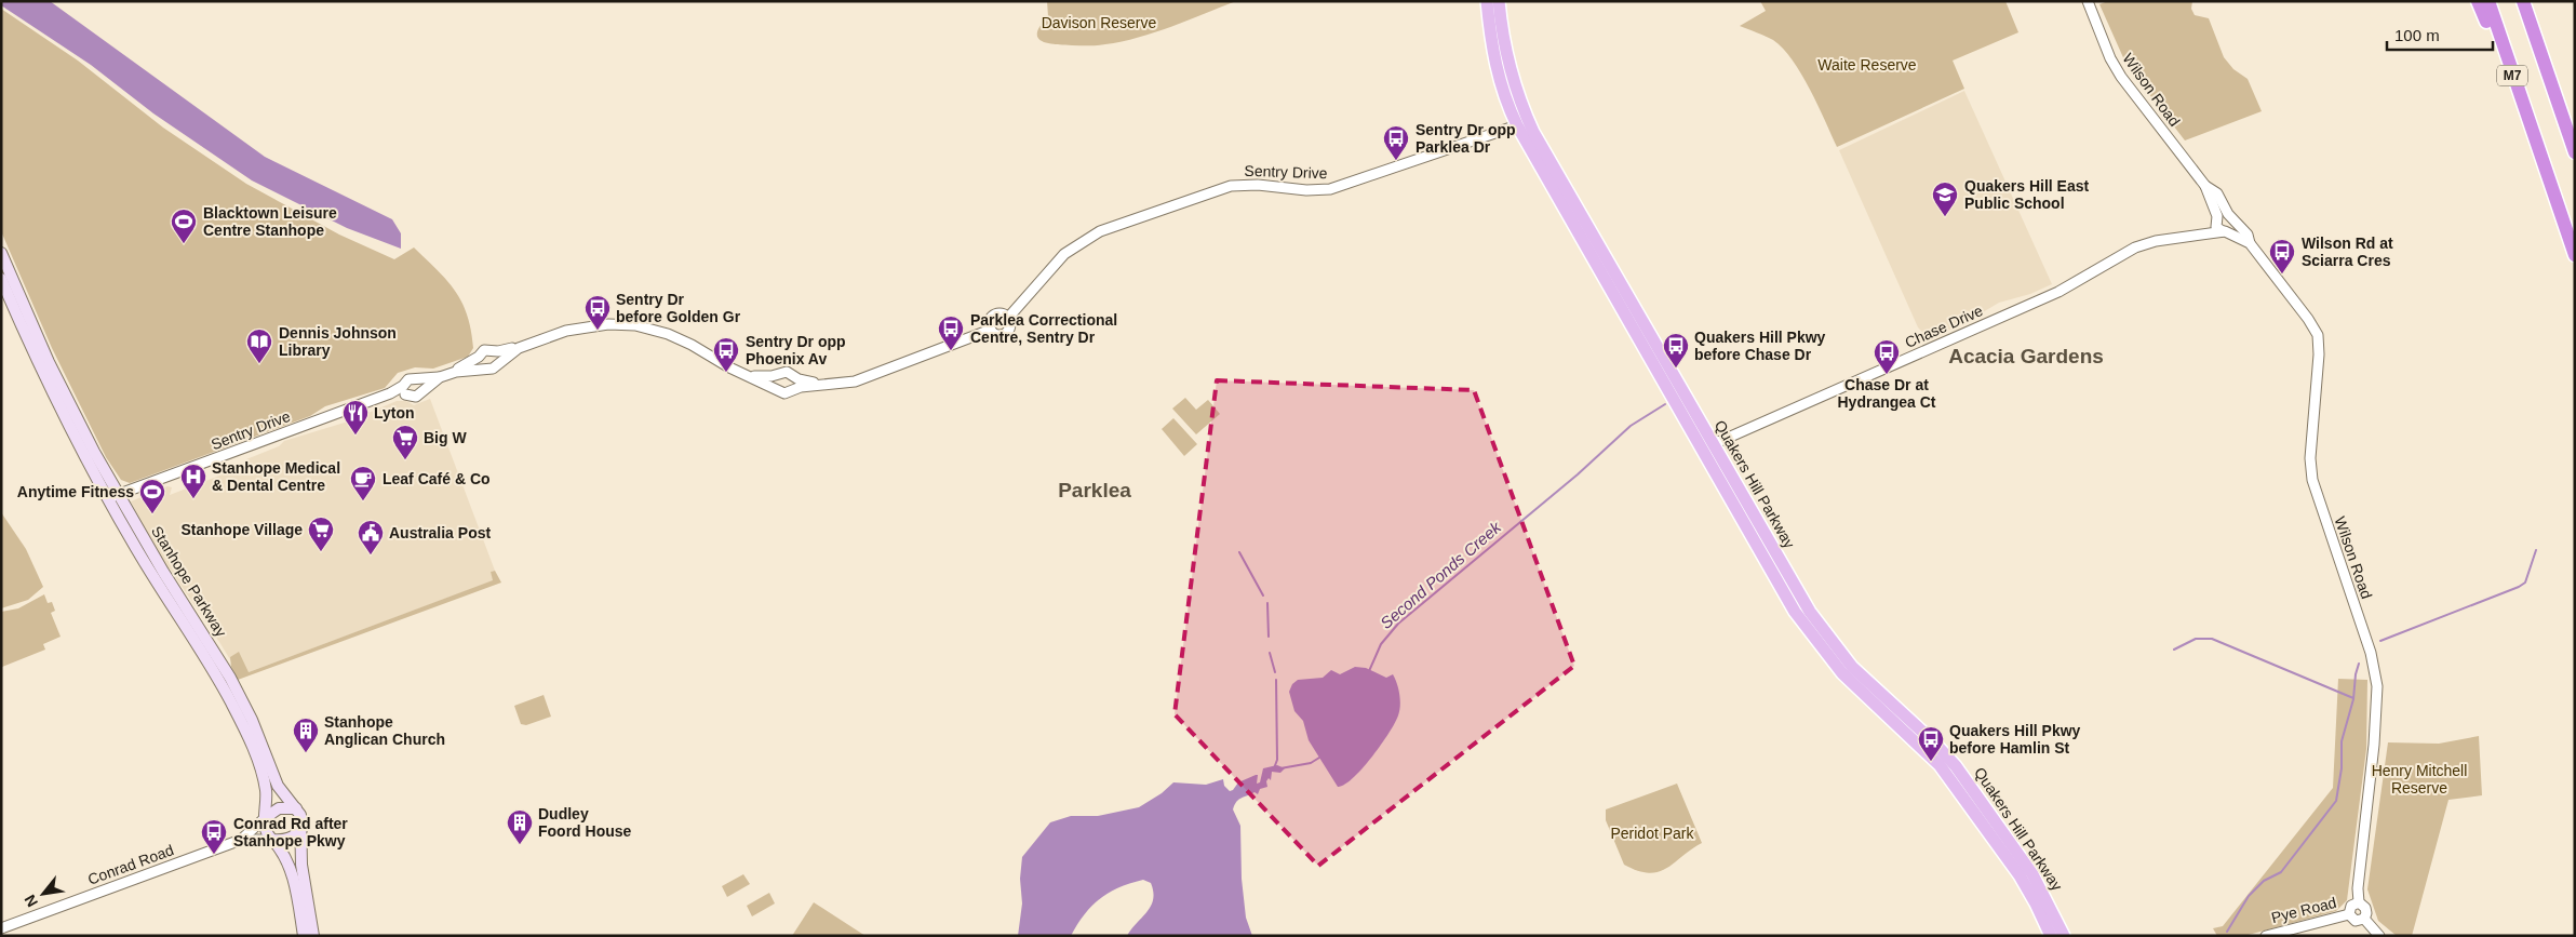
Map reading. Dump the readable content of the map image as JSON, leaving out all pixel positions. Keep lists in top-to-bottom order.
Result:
{
  "streets": {
    "highway": ["M7"],
    "main road": ["Quakers Hill Parkway", "Stanhope Parkway"],
    "street": [
      "Wilson Road",
      "Sentry Drive",
      "Chase Drive",
      "Conrad Road",
      "Pye Road"
    ]
  },
  "crossings": [
    ["Wilson Road", "Chase Drive"],
    ["Wilson Road", "Pye Road"],
    ["Sentry Drive", "Quakers Hill Parkway"],
    ["Sentry Drive", "Stanhope Parkway"],
    ["Chase Drive", "Quakers Hill Parkway"],
    ["Stanhope Parkway", "Conrad Road"]
  ],
  "districts": ["Acacia Gardens", "Parklea"],
  "water": ["Second Ponds Creek"],
  "parks": [
    "Davison Reserve",
    "Waite Reserve",
    "Henry Mitchell Reserve",
    "Peridot Park"
  ],
  "places": {
    "bus stop": [
      "Sentry Dr opp Parklea Dr",
      "Wilson Rd at Sciarra Cres",
      "Sentry Dr before Golden Gr",
      "Parklea Correctional Centre, Sentry Dr",
      "Quakers Hill Pkwy before Chase Dr",
      "Sentry Dr opp Phoenix Av",
      "Chase Dr at Hydrangea Ct",
      "Quakers Hill Pkwy before Hamlin St",
      "Conrad Rd after Stanhope Pkwy"
    ],
    "school or university": ["Quakers Hill East Public School"],
    "sports": ["Blacktown Leisure Centre Stanhope", "Anytime Fitness"],
    "library": ["Dennis Johnson Library"],
    "restaurant": ["Lyton"],
    "supermarket": ["Big W", "Stanhope Village"],
    "hospital": ["Stanhope Medical & Dental Centre"],
    "cafe": ["Leaf Café & Co"],
    "public building": ["Australia Post"],
    "building": ["Stanhope Anglican Church", "Dudley Foord House"]
  },
  "scale_bar": "100 m",
  "north": "bottom left"
}
